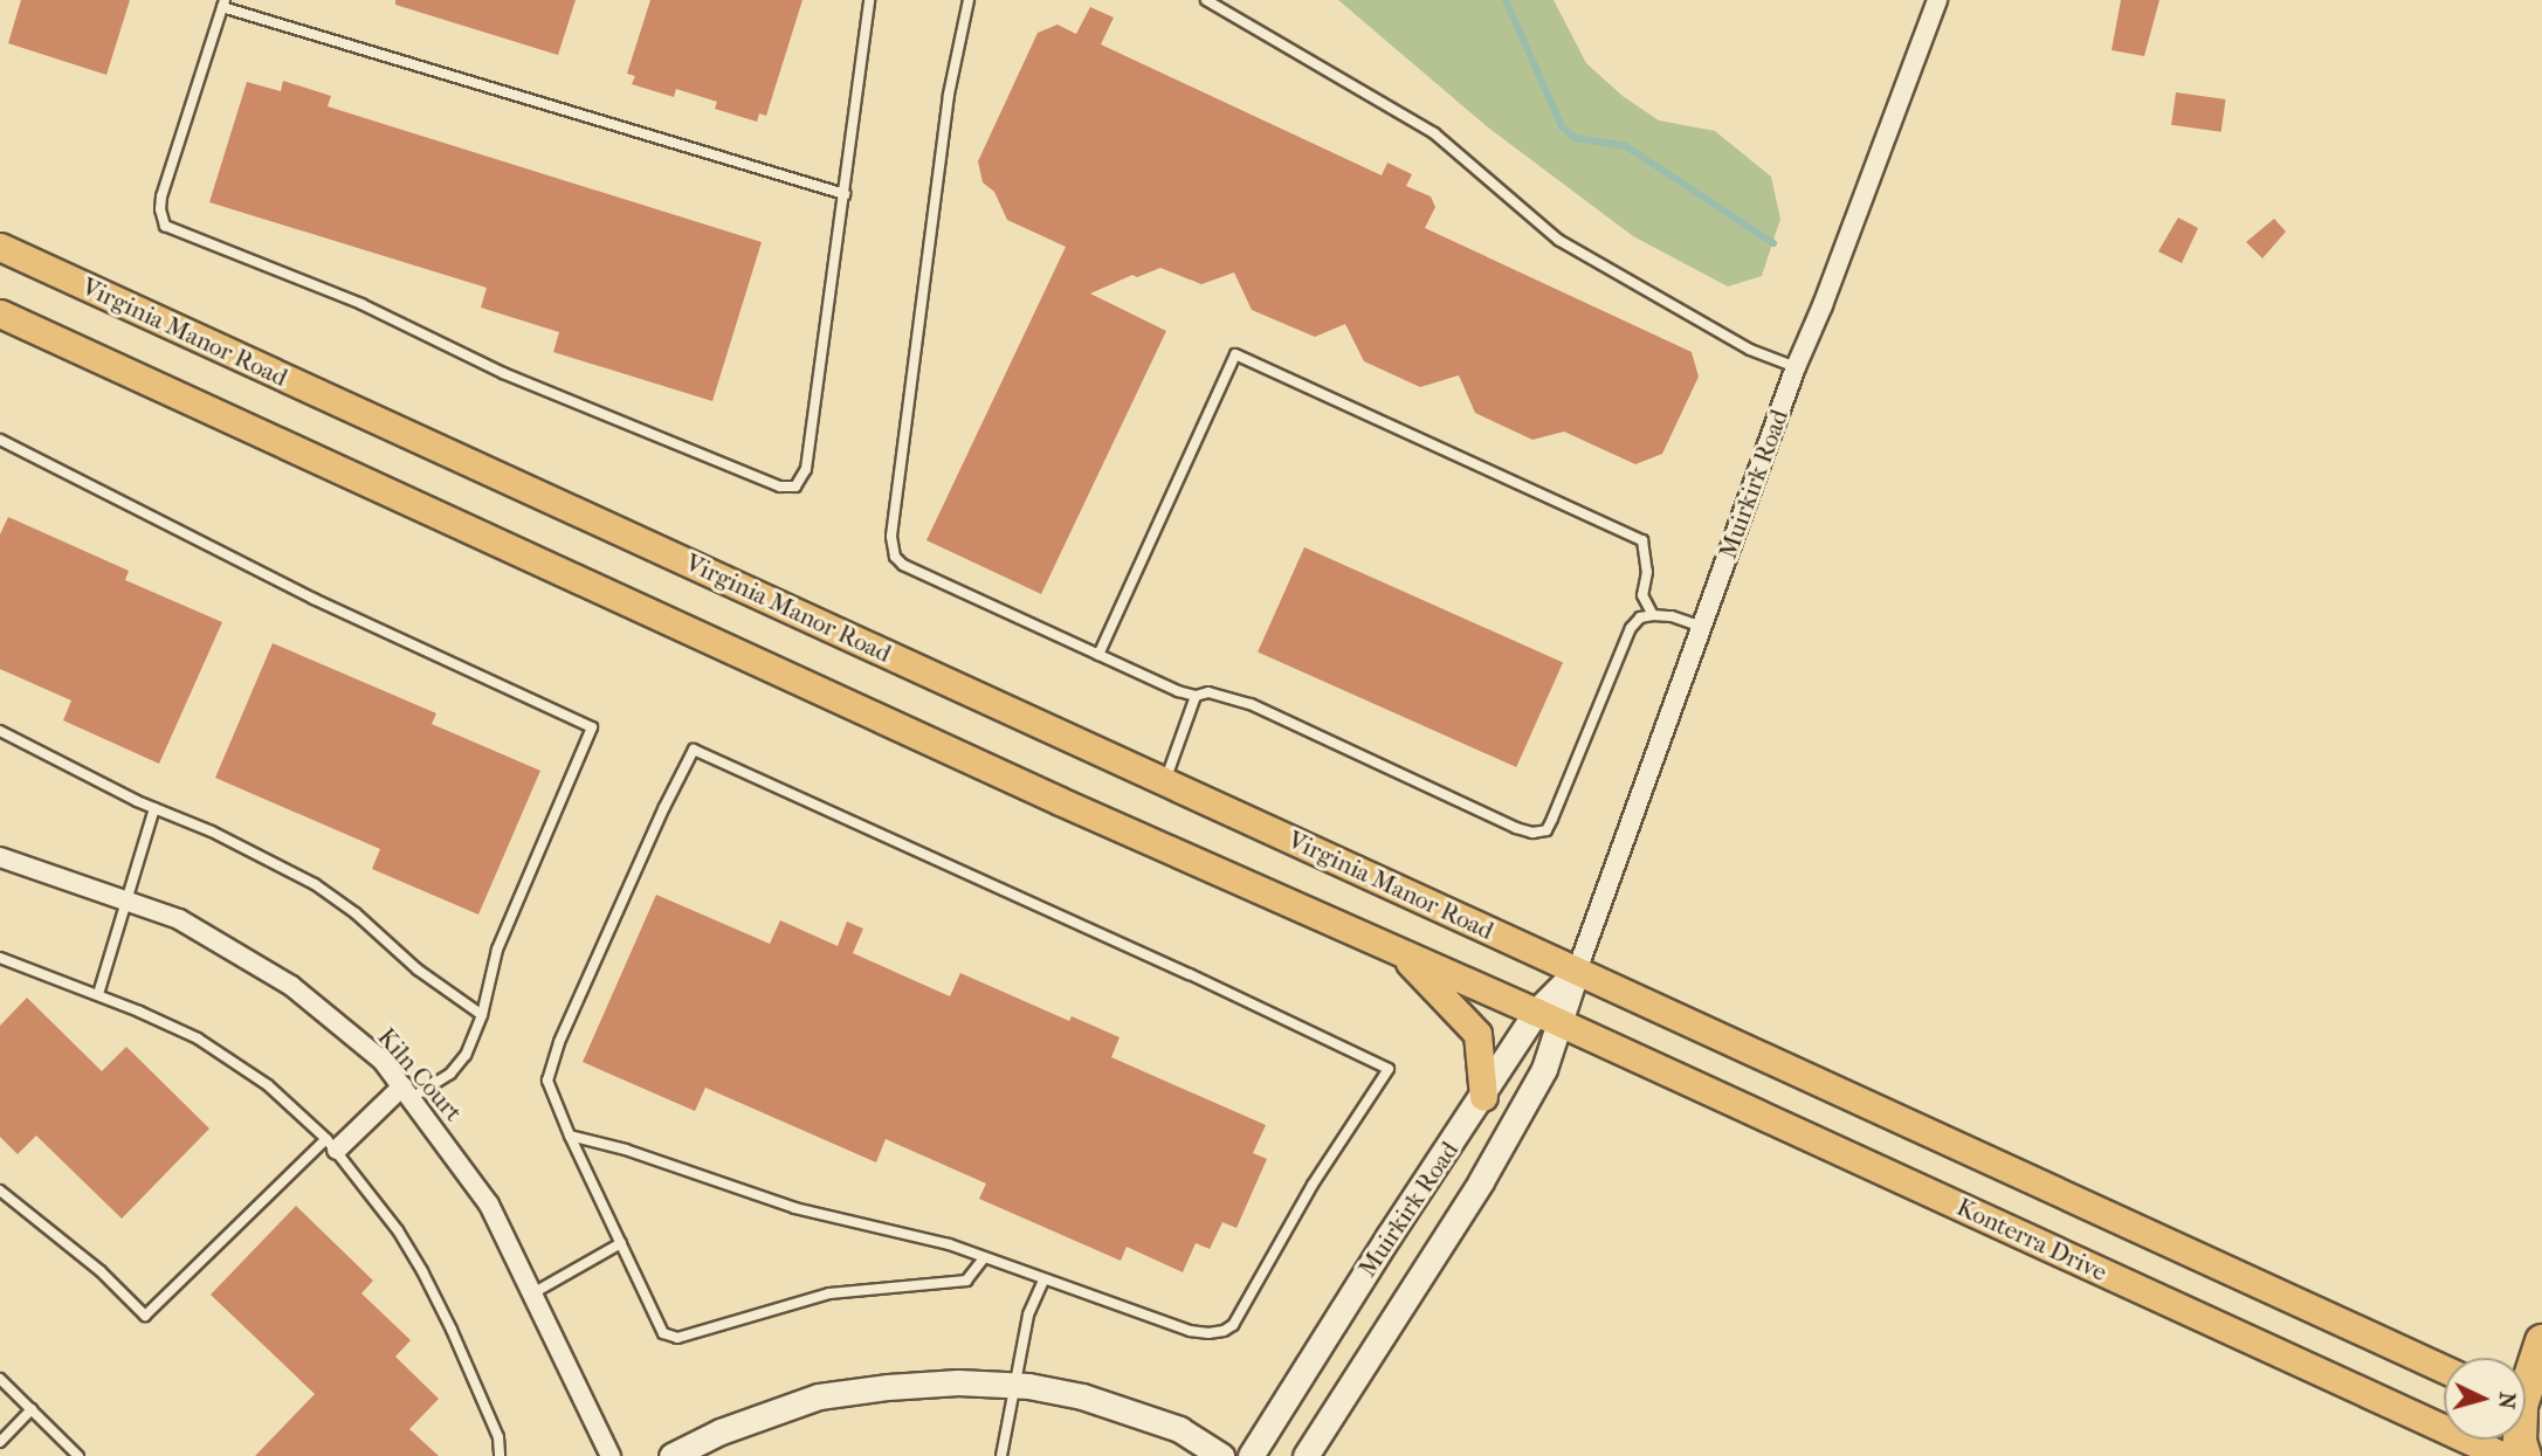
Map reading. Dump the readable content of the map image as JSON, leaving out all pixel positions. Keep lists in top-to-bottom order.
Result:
{
  "streets": {
    "main road": ["Virginia Manor Road", "Muirkirk Road", "Konterra Drive"],
    "street": ["Kiln Court"]
  },
  "crossings": [
    ["Virginia Manor Road", "Muirkirk Road"],
    ["Muirkirk Road", "Konterra Drive"]
  ],
  "north": "right"
}
